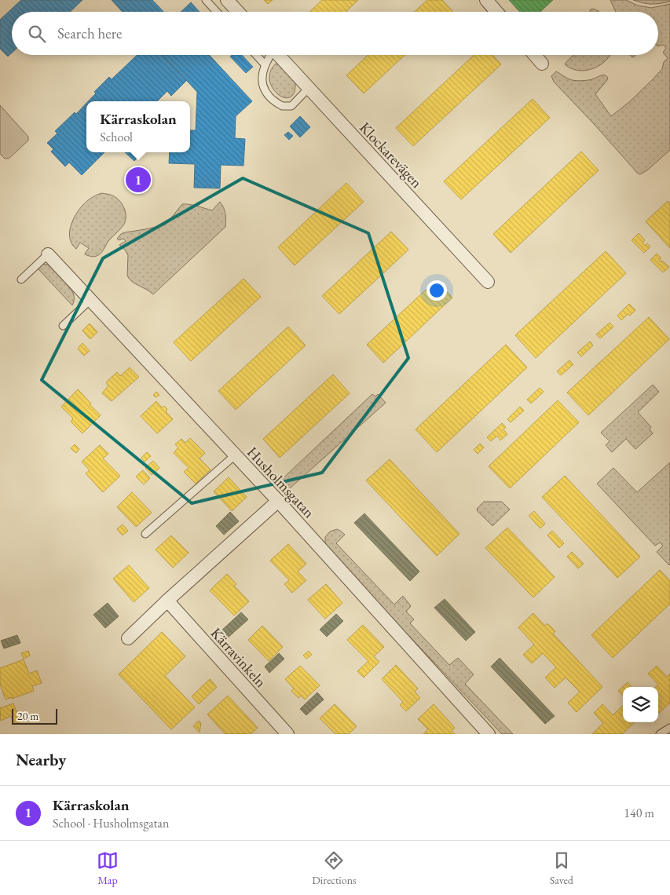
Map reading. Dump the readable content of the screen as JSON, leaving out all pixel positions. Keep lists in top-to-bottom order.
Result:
{
  "streets": {
    "street": ["Klockarevägen", "Husholmsgatan", "Kärravinkeln"]
  },
  "scale_bar": "20 m",
  "page": {
    "search": "Search here",
    "popup": ["Kärraskolan", "School"],
    "pins": "1",
    "scale": "20 m",
    "heading": "Nearby",
    "list": [
      {
        "mark": "1",
        "name": "Kärraskolan",
        "note": "School · Husholmsgatan",
        "value": "140 m"
      }
    ],
    "nav": ["Map", "Directions", "Saved"]
  }
}
